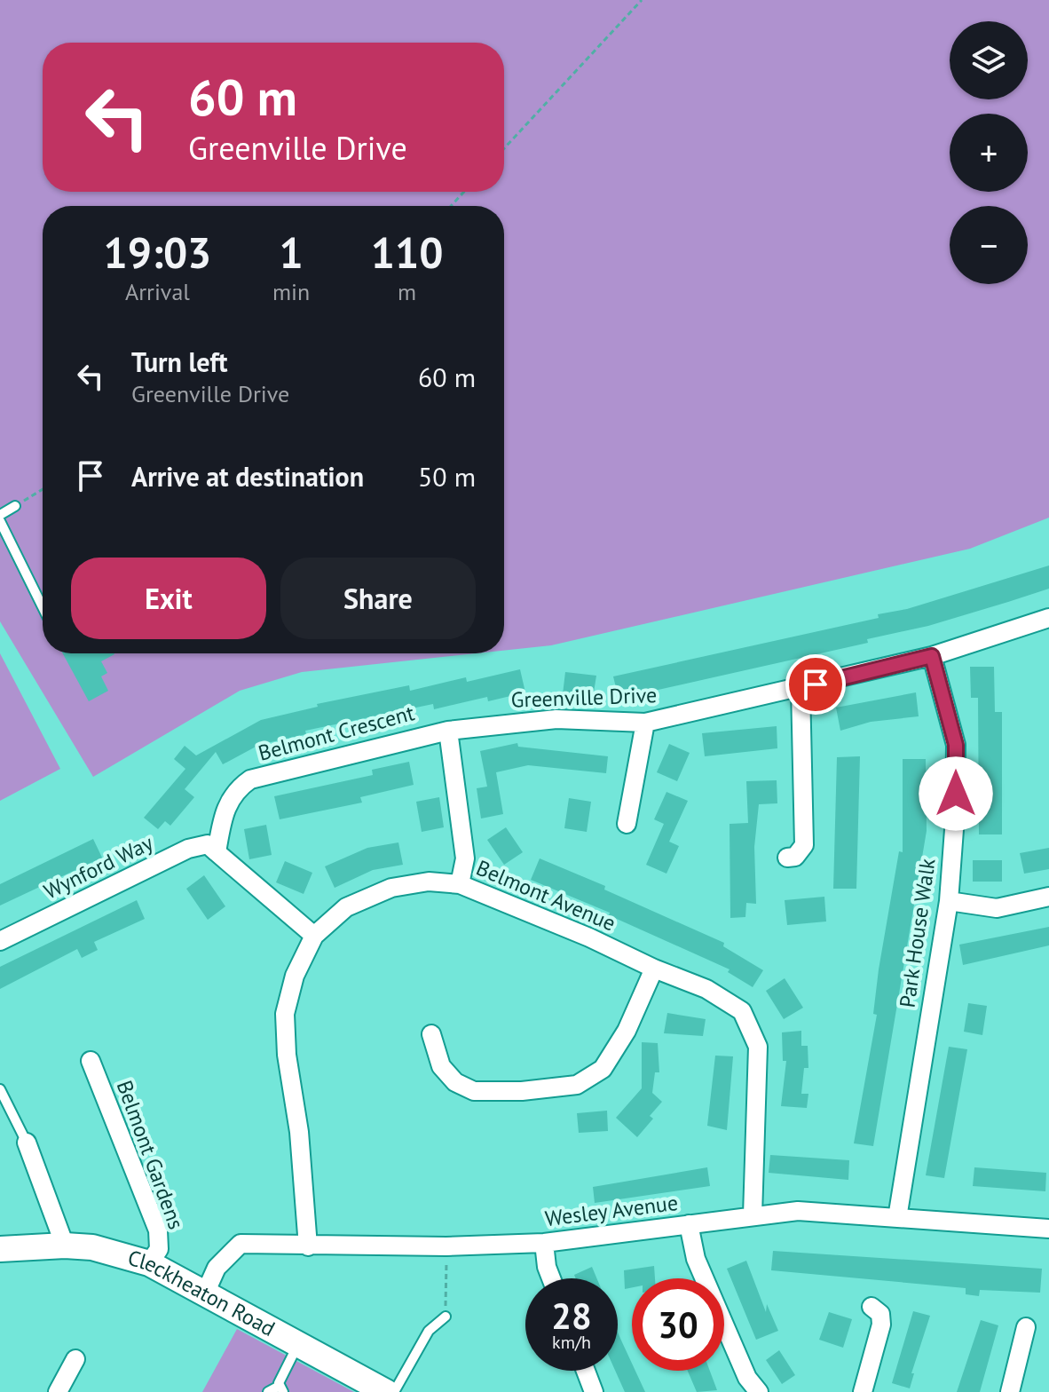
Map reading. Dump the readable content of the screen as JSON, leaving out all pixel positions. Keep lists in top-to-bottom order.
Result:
{
  "streets": {
    "street": [
      "Greenville Drive",
      "Belmont Crescent",
      "Wynford Way",
      "Belmont Avenue",
      "Park House Walk",
      "Belmont Gardens",
      "Wesley Avenue",
      "Cleckheaton Road"
    ]
  },
  "crossings": [
    ["Greenville Drive", "Belmont Crescent"],
    ["Greenville Drive", "Park House Walk"],
    ["Belmont Crescent", "Wynford Way"],
    ["Belmont Crescent", "Belmont Avenue"],
    ["Belmont Avenue", "Wesley Avenue"],
    ["Park House Walk", "Wesley Avenue"],
    ["Belmont Gardens", "Cleckheaton Road"],
    ["Wesley Avenue", "Cleckheaton Road"]
  ],
  "page": {
    "map_buttons": ["+", "−"],
    "turn": ["60 m", "Greenville Drive"],
    "eta": [
      "19:03",
      "Arrival",
      "1",
      "min",
      "110",
      "m"
    ],
    "list": [
      {
        "name": "Turn left",
        "note": "Greenville Drive",
        "value": "60 m"
      },
      {
        "name": "Arrive at destination",
        "value": "50 m"
      }
    ],
    "buttons": ["Exit", "Share"],
    "speed": "28 km/h",
    "limit": "30"
  }
}
